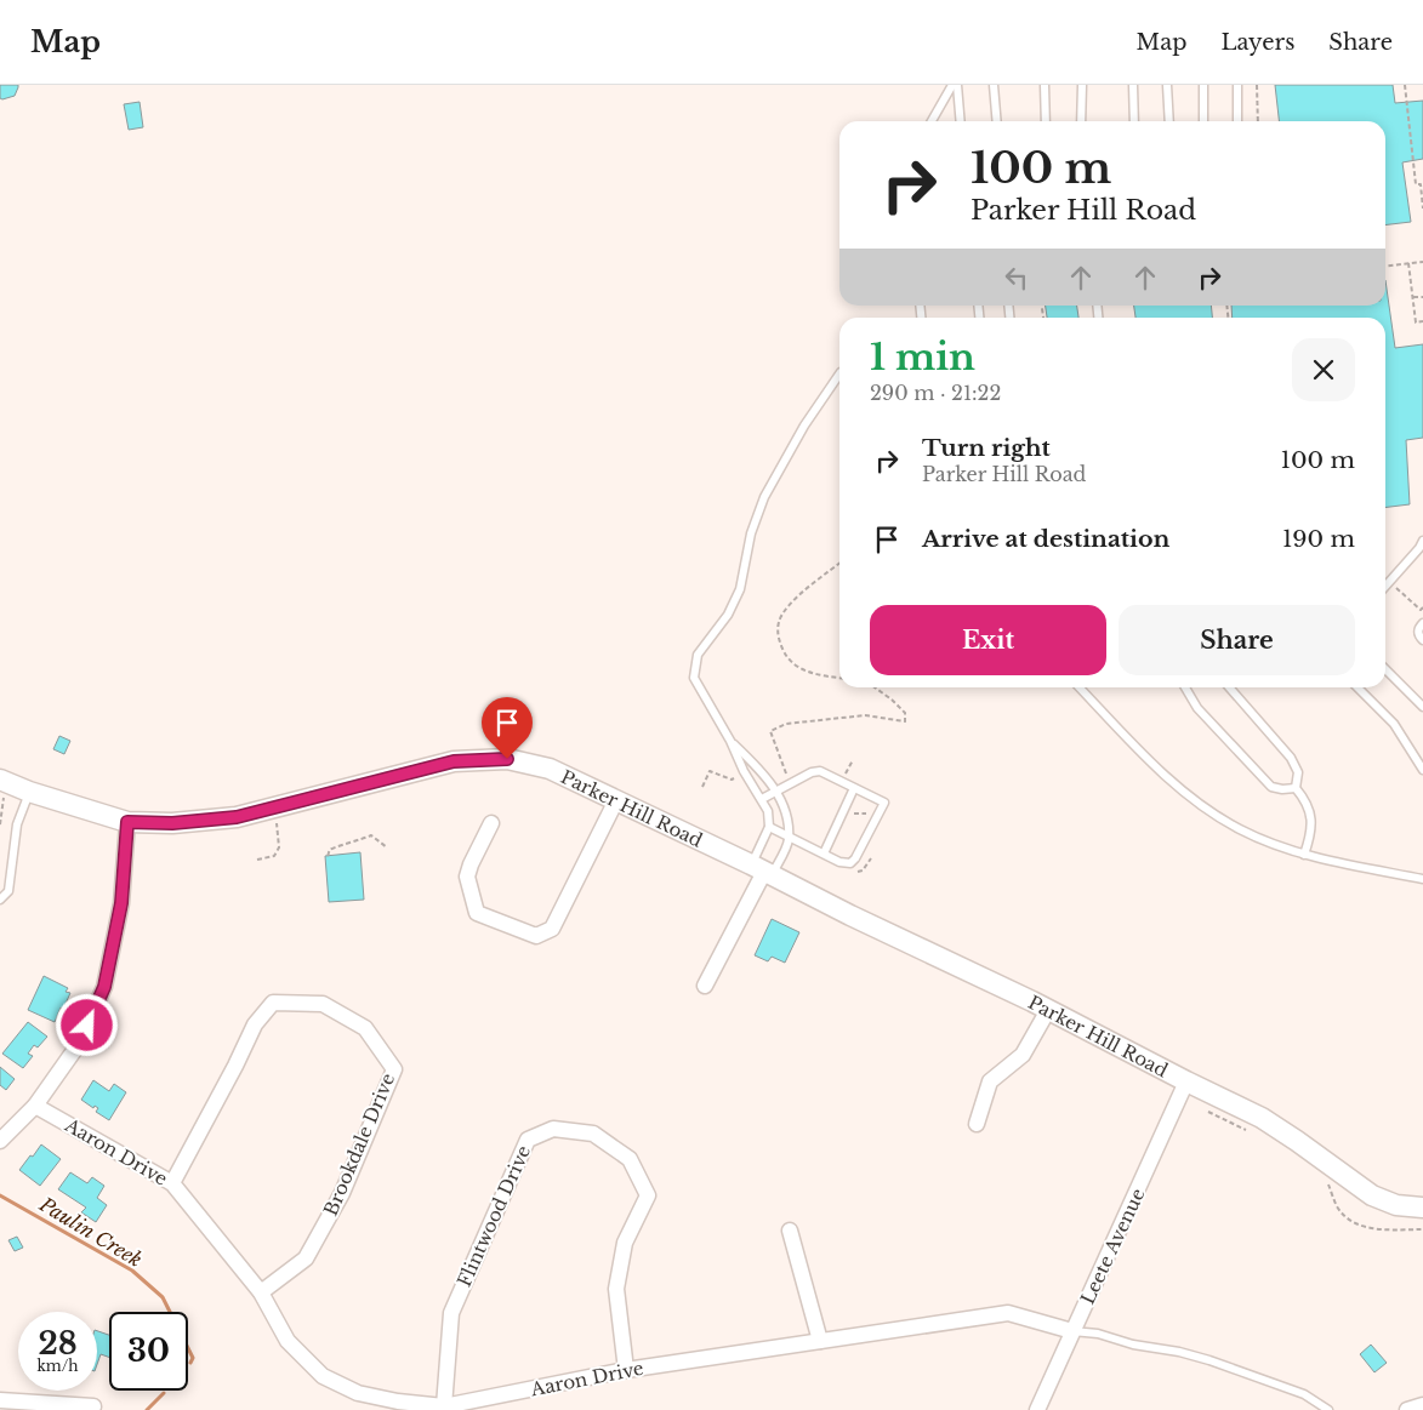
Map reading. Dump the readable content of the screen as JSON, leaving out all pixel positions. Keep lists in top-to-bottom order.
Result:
{
  "streets": {
    "street": [
      "Parker Hill Road",
      "Brookdale Drive",
      "Aaron Drive",
      "Flintwood Drive",
      "Leete Avenue"
    ]
  },
  "crossings": [
    ["Parker Hill Road", "Leete Avenue"],
    ["Brookdale Drive", "Aaron Drive"],
    ["Aaron Drive", "Flintwood Drive"],
    ["Aaron Drive", "Leete Avenue"]
  ],
  "water": ["Paulin Creek"],
  "page": {
    "header": "Map",
    "nav": ["Map", "Layers", "Share"],
    "turn": ["100 m", "Parker Hill Road"],
    "heading": ["1 min", "290 m · 21:22"],
    "list": [
      {
        "name": "Turn right",
        "note": "Parker Hill Road",
        "value": "100 m"
      },
      {
        "name": "Arrive at destination",
        "value": "190 m"
      }
    ],
    "buttons": ["Exit", "Share"],
    "speed": "28 km/h",
    "limit": "30"
  }
}
